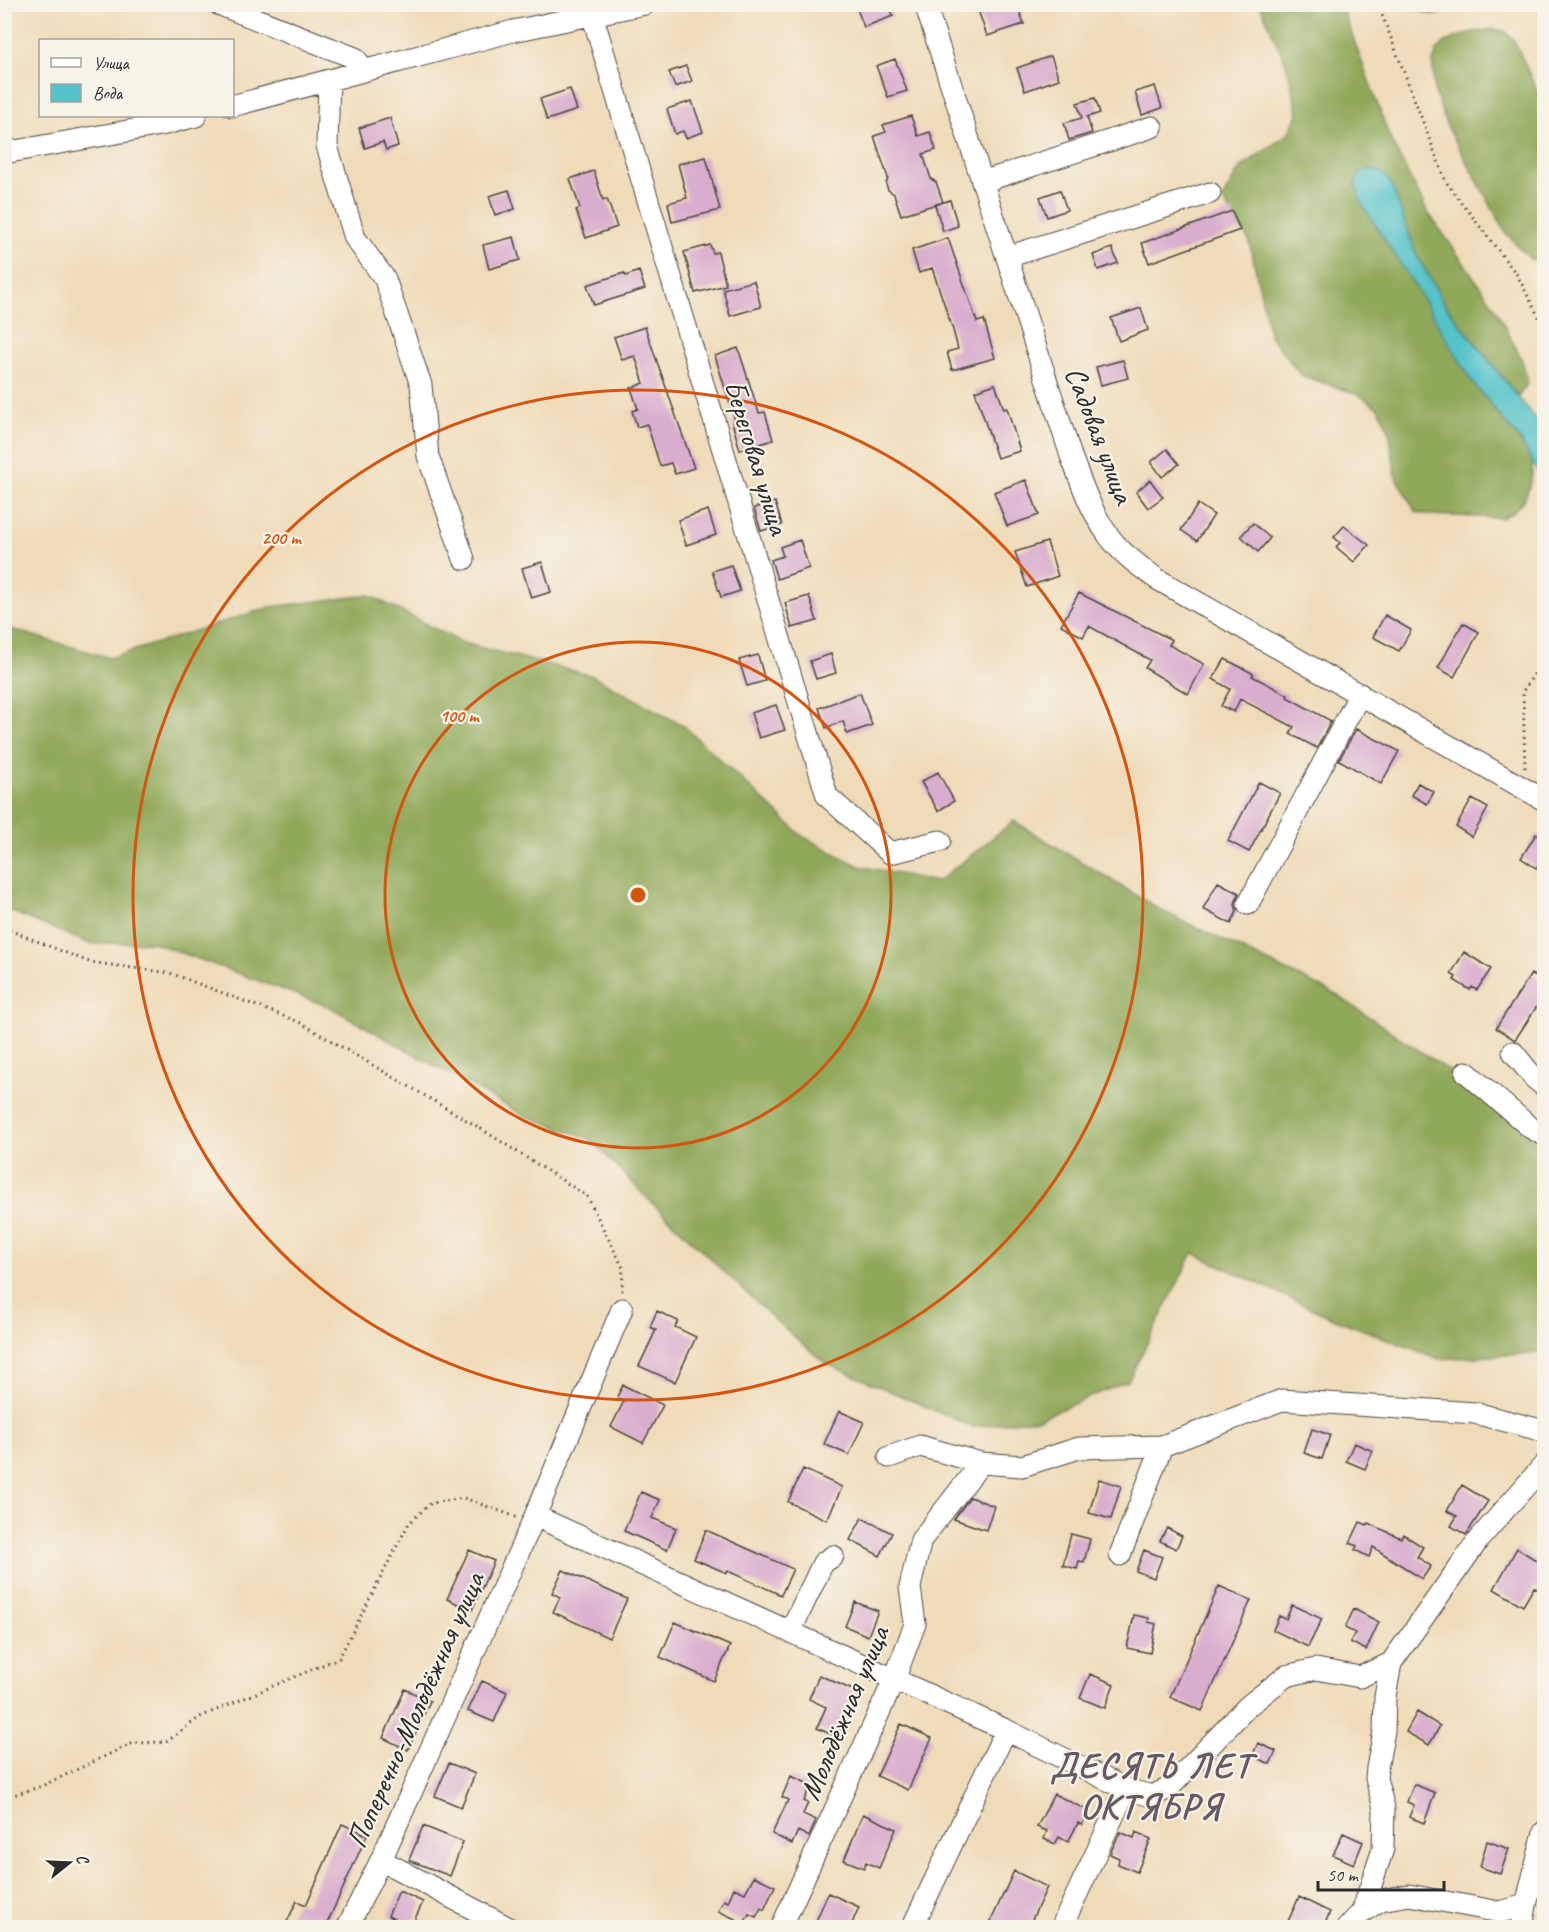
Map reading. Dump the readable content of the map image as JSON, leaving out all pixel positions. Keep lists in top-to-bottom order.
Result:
{
  "streets": {
    "street": [
      "Садовая улица",
      "Береговая улица",
      "Поперечно-Молодёжная улица",
      "Молодёжная улица"
    ]
  },
  "districts": ["ДЕСЯТЬ ЛЕТ ОКТЯБРЯ"],
  "legend": ["Улица", "Вода"],
  "scale_bar": "50 m",
  "north": "right",
  "rings": ["200 m", "100 m"]
}
